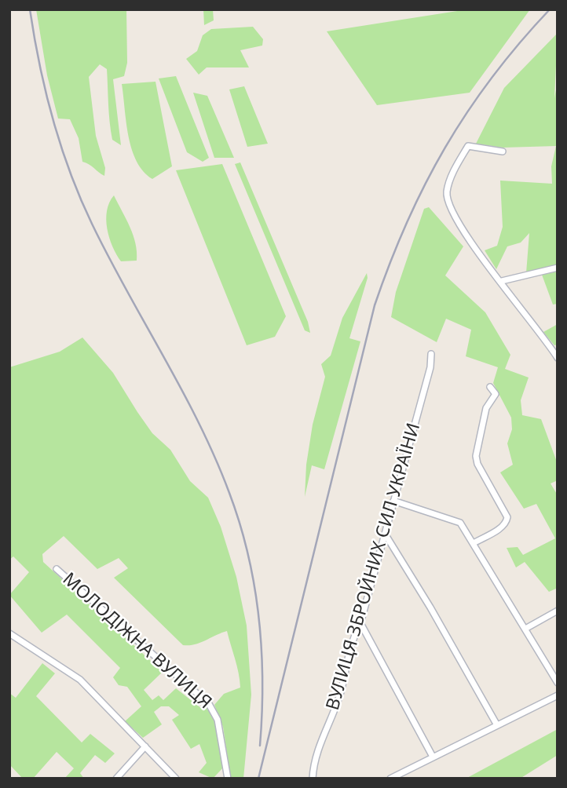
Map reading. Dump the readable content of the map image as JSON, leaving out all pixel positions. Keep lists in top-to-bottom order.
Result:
{
  "streets": {
    "street": ["ВУЛИЦЯ ЗБРОЙНИХ СИЛ УКРАЇНИ", "МОЛОДІЖНА ВУЛИЦЯ"]
  }
}
